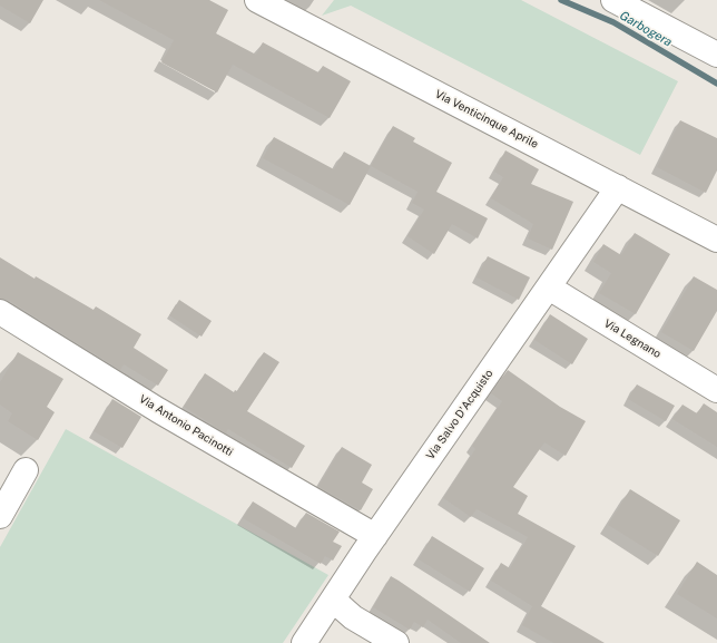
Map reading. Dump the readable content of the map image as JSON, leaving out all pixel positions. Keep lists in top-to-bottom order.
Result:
{
  "streets": {
    "street": [
      "Via Venticinque Aprile",
      "Via Legnano",
      "Via Salvo D'Acquisto",
      "Via Antonio Pacinotti"
    ]
  },
  "crossings": [
    ["Via Venticinque Aprile", "Via Salvo D'Acquisto"],
    ["Via Legnano", "Via Salvo D'Acquisto"],
    ["Via Salvo D'Acquisto", "Via Antonio Pacinotti"]
  ],
  "water": ["Garbogera"]
}
